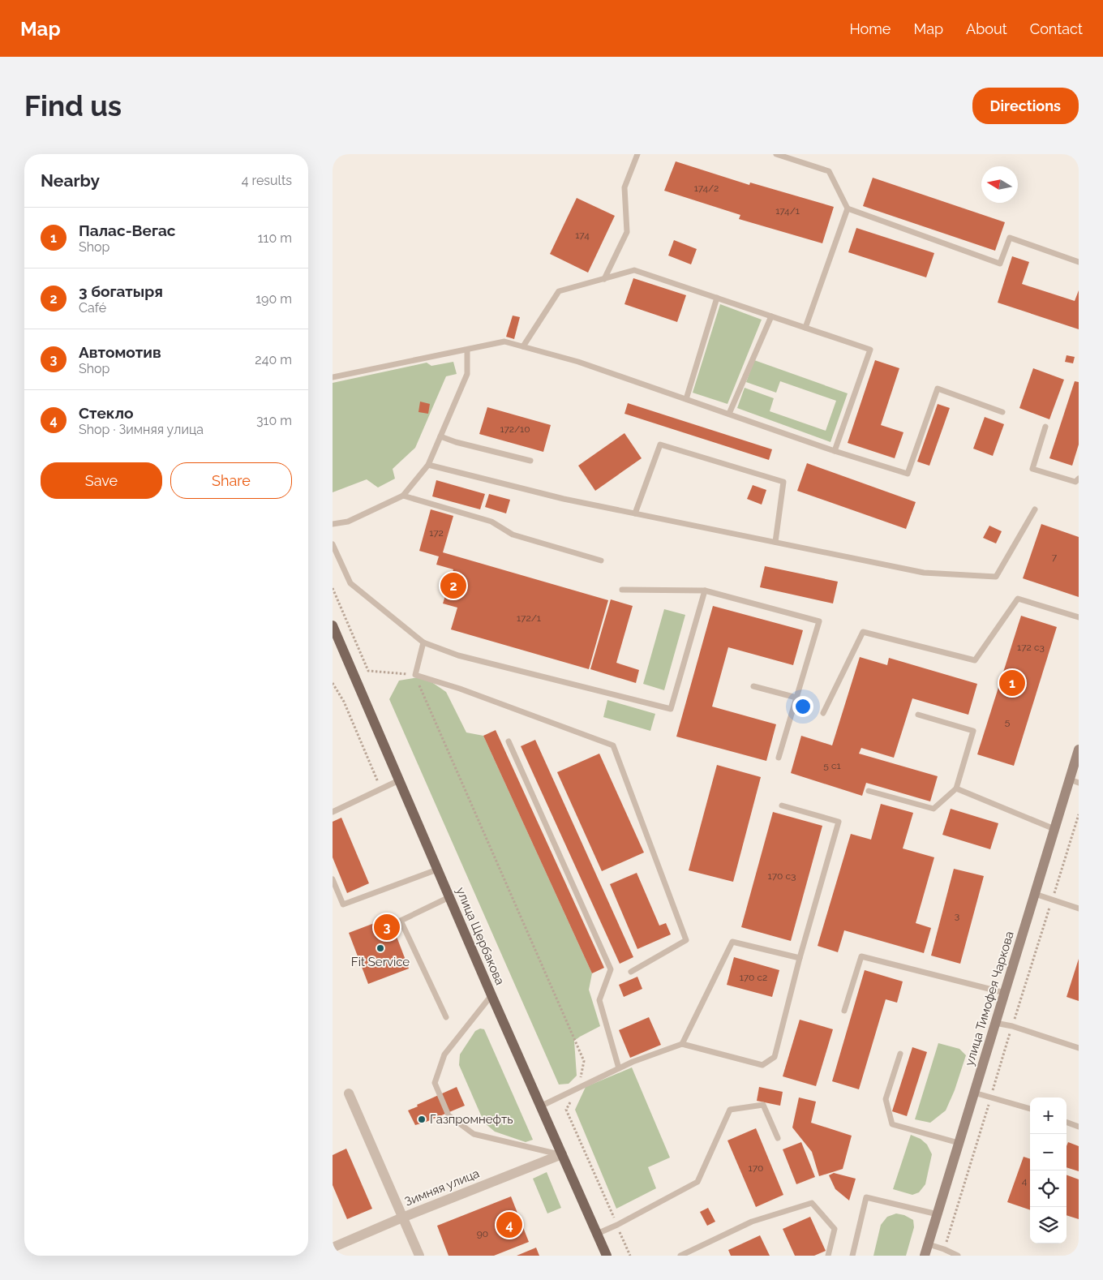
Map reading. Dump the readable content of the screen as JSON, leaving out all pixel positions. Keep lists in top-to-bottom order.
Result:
{
  "streets": {
    "main road": ["улица Щербакова", "улица Тимофея Чаркова"],
    "street": ["Зимняя улица"]
  },
  "crossings": [
    ["улица Щербакова", "Зимняя улица"]
  ],
  "places": ["Fit Service", "Газпромнефть"],
  "house_numbers": [
    "174/2",
    "174/1",
    "174",
    "172/10",
    "172",
    "7",
    "172/1",
    "172 с3",
    "5",
    "5 с1",
    "170 с3",
    "3",
    "170 с2",
    "170",
    "4",
    "90"
  ],
  "north": "left",
  "page": {
    "header": "Map",
    "nav": [
      "Home",
      "Map",
      "About",
      "Contact"
    ],
    "buttons": [
      "Directions",
      ["Save", "Share"]
    ],
    "title": "Find us",
    "heading": ["Nearby", "4 results"],
    "list": [
      {
        "mark": "1",
        "name": "Палас-Вегас",
        "note": "Shop",
        "value": "110 m"
      },
      {
        "mark": "2",
        "name": "3 богатыря",
        "note": "Café",
        "value": "190 m"
      },
      {
        "mark": "3",
        "name": "Автомотив",
        "note": "Shop",
        "value": "240 m"
      },
      {
        "mark": "4",
        "name": "Стекло",
        "note": "Shop · Зимняя улица",
        "value": "310 m"
      }
    ],
    "pins": [
      "2",
      "1",
      "3",
      "4"
    ],
    "map_buttons": ["+", "−"]
  }
}
